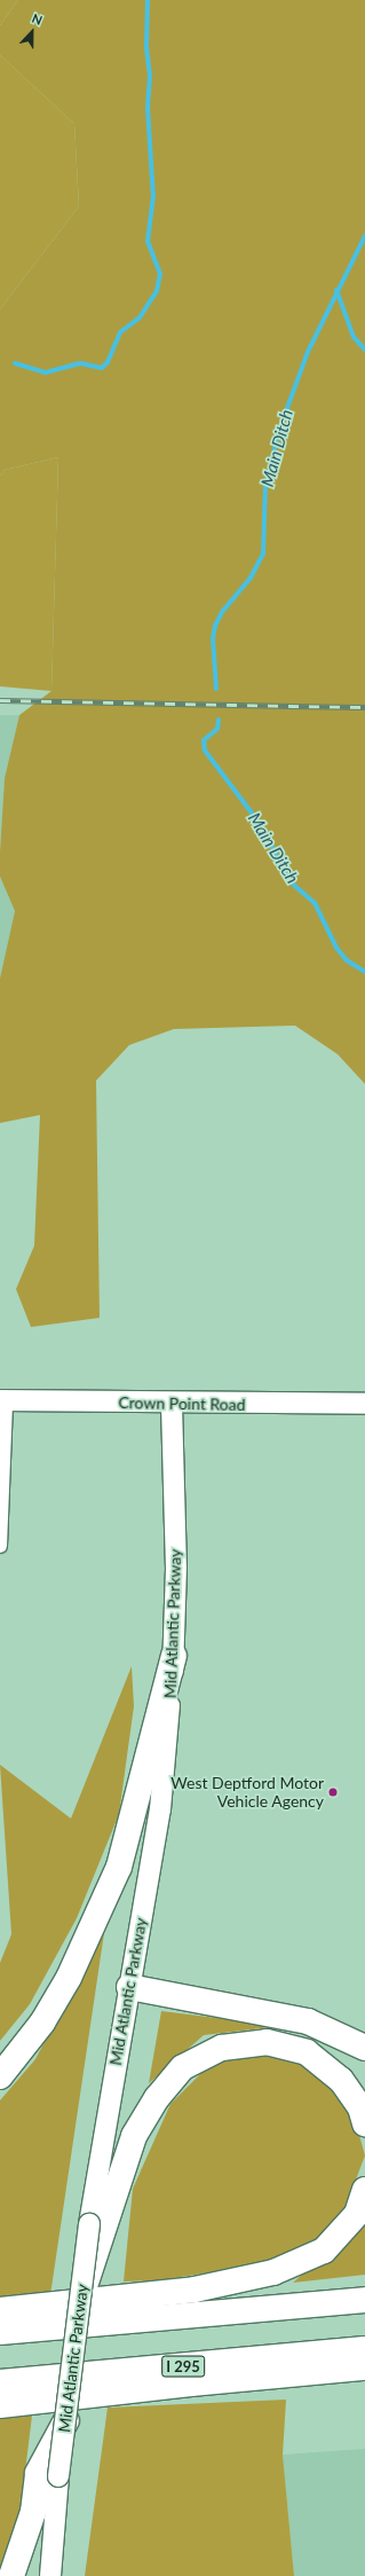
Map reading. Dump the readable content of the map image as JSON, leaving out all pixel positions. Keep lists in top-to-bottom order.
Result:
{
  "streets": {
    "highway": ["I 295"],
    "main road": ["Crown Point Road", "Mid Atlantic Parkway"]
  },
  "crossings": [
    ["Crown Point Road", "Mid Atlantic Parkway"]
  ],
  "water": ["Main Ditch"],
  "places": ["West Deptford Motor Vehicle Agency"],
  "north": "top"
}
